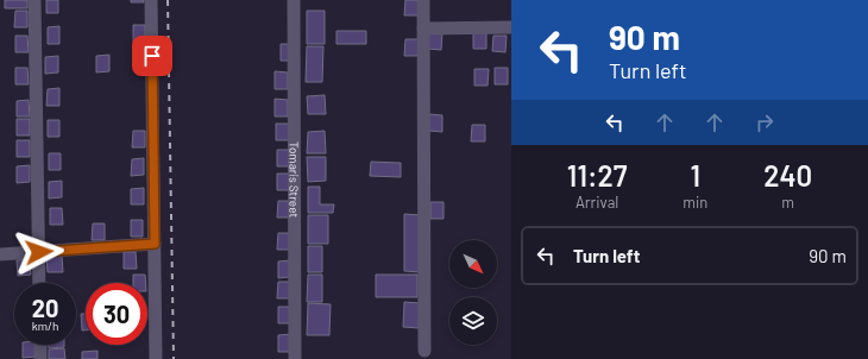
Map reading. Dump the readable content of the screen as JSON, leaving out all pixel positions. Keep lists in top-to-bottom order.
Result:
{
  "streets": {
    "street": ["Tomaris Street"]
  },
  "north": "bottom right",
  "page": {
    "turn": ["90 m", "Turn left"],
    "eta": [
      "11:27",
      "Arrival",
      "1",
      "min",
      "240",
      "m"
    ],
    "list": [
      {
        "name": "Turn left",
        "value": "90 m"
      }
    ],
    "speed": "20 km/h",
    "limit": "30"
  }
}
